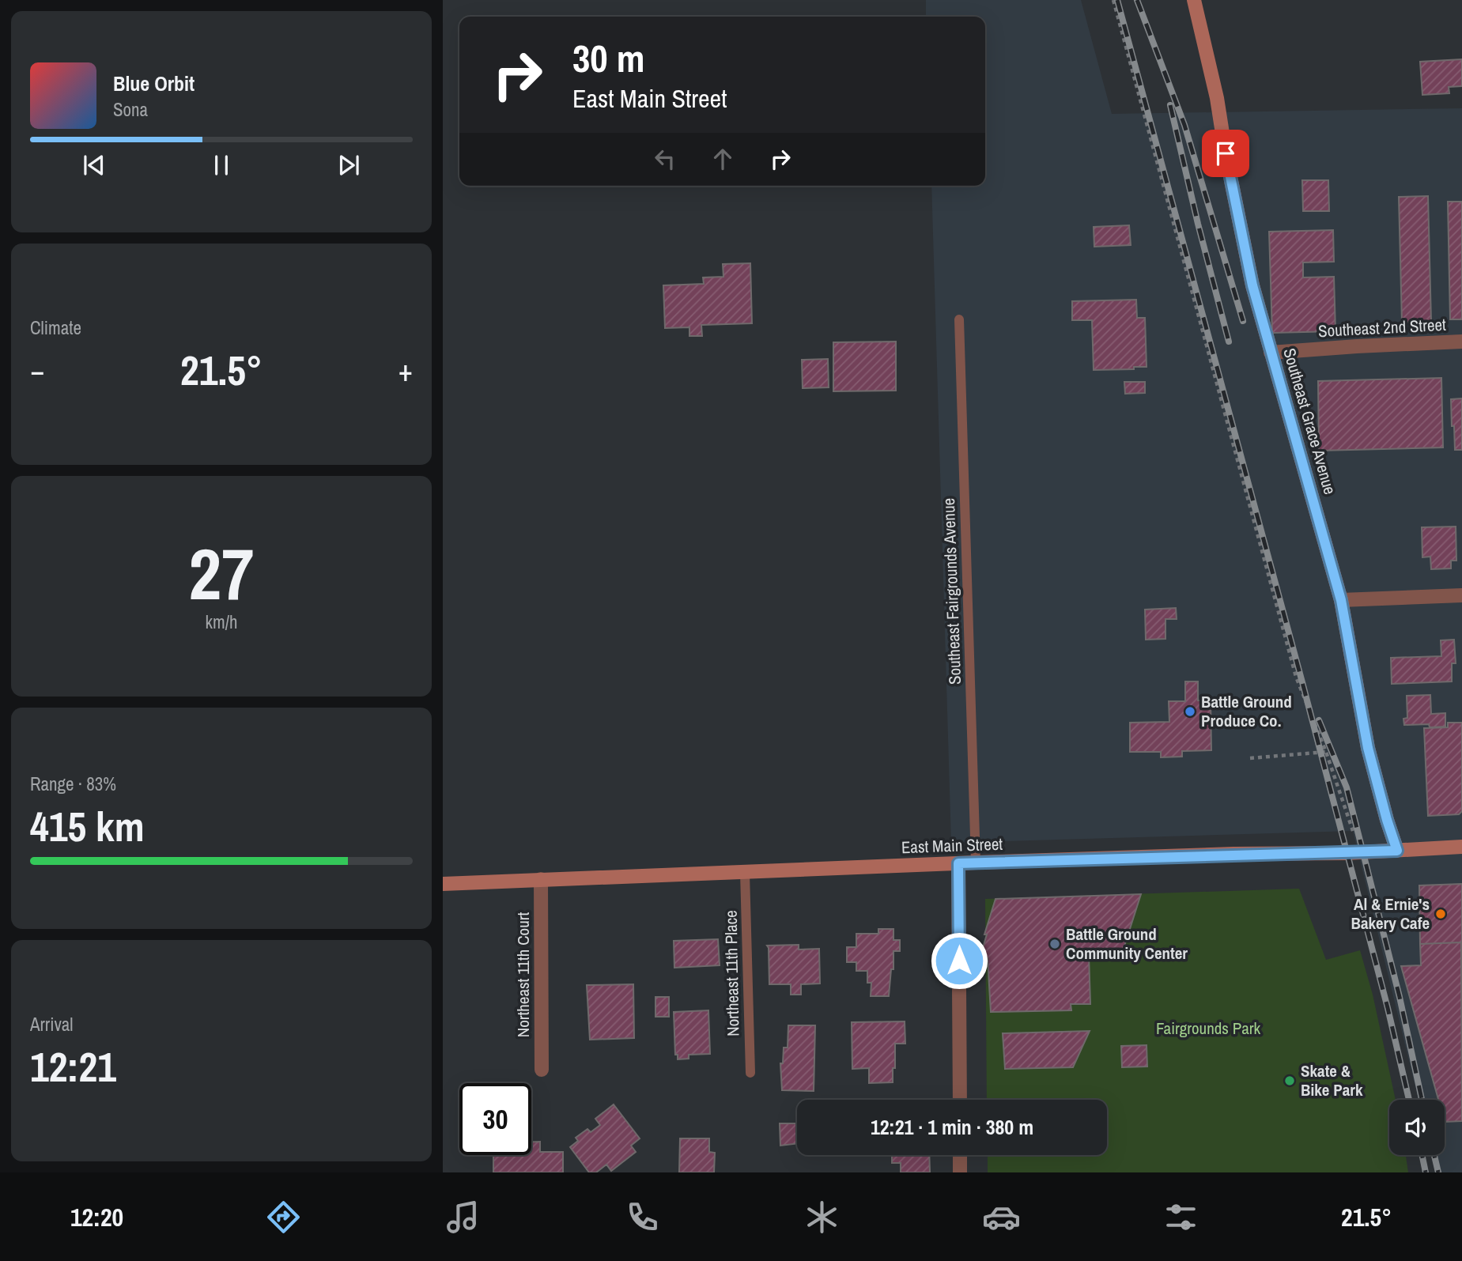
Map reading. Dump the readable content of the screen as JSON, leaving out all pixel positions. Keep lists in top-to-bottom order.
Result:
{
  "streets": {
    "main road": ["Southeast Grace Avenue", "East Main Street"],
    "street": ["Southeast 2nd Street", "Northeast 11th Court"],
    "lane": ["Southeast Fairgrounds Avenue", "Northeast 11th Place"]
  },
  "crossings": [
    ["Southeast 2nd Street", "Southeast Grace Avenue"],
    ["Southeast Grace Avenue", "East Main Street"],
    ["Southeast Fairgrounds Avenue", "East Main Street"],
    ["East Main Street", "Northeast 11th Place"],
    ["East Main Street", "Northeast 11th Court"]
  ],
  "parks": ["Fairgrounds Park"],
  "places": [
    "Battle Ground Produce Co.",
    "Al & Ernie's Bakery Cafe",
    "Battle Ground Community Center",
    "Skate & Bike Park"
  ],
  "page": {
    "turn": ["30 m", "East Main Street"],
    "song": ["Blue Orbit", "Sona"],
    "tile": [
      "Climate",
      ["27", "km/h"],
      ["Range · 83%", "415 km"],
      ["Arrival", "12:21"]
    ],
    "heat": ["−", "21.5°", "+"],
    "limit": "30",
    "trip": "12:21 · 1 min · 380 m",
    "tabs": ["12:20", "21.5°"]
  }
}
